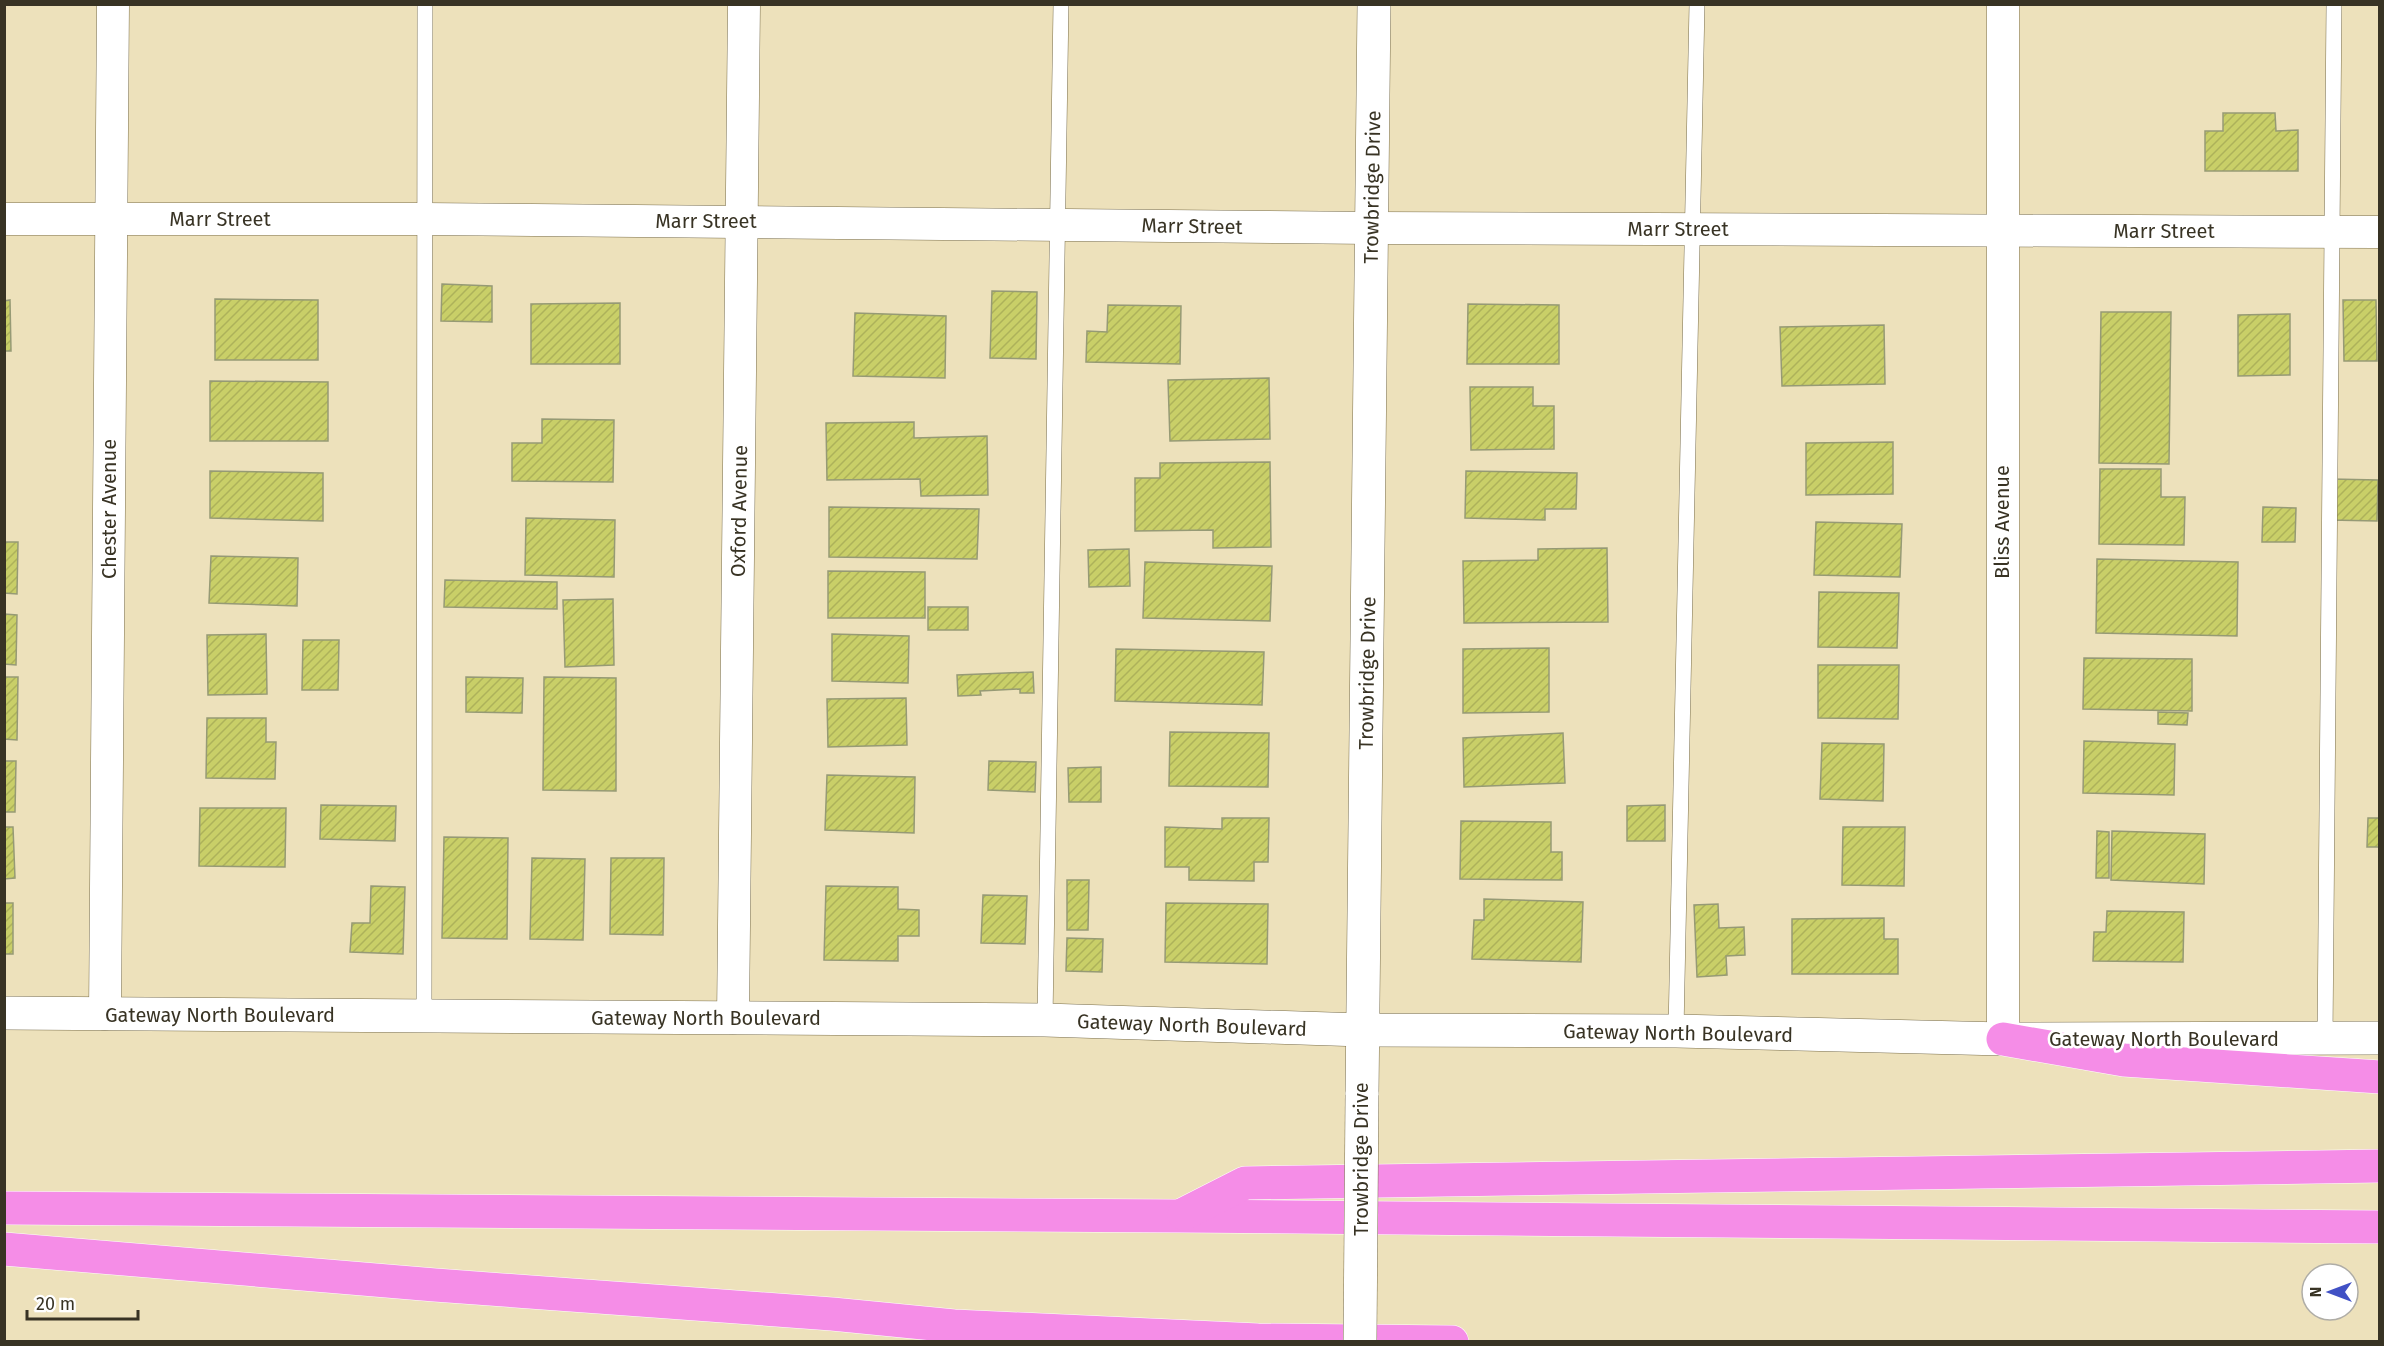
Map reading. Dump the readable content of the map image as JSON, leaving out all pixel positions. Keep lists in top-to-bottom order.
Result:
{
  "streets": {
    "main road": ["Trowbridge Drive", "Gateway North Boulevard"],
    "street": [
      "Marr Street",
      "Chester Avenue",
      "Oxford Avenue",
      "Bliss Avenue"
    ]
  },
  "crossings": [
    ["Trowbridge Drive", "Marr Street"],
    ["Trowbridge Drive", "Gateway North Boulevard"],
    ["Marr Street", "Chester Avenue"],
    ["Marr Street", "Oxford Avenue"],
    ["Marr Street", "Bliss Avenue"],
    ["Chester Avenue", "Gateway North Boulevard"],
    ["Oxford Avenue", "Gateway North Boulevard"],
    ["Bliss Avenue", "Gateway North Boulevard"]
  ],
  "scale_bar": "20 m",
  "north": "left"
}
